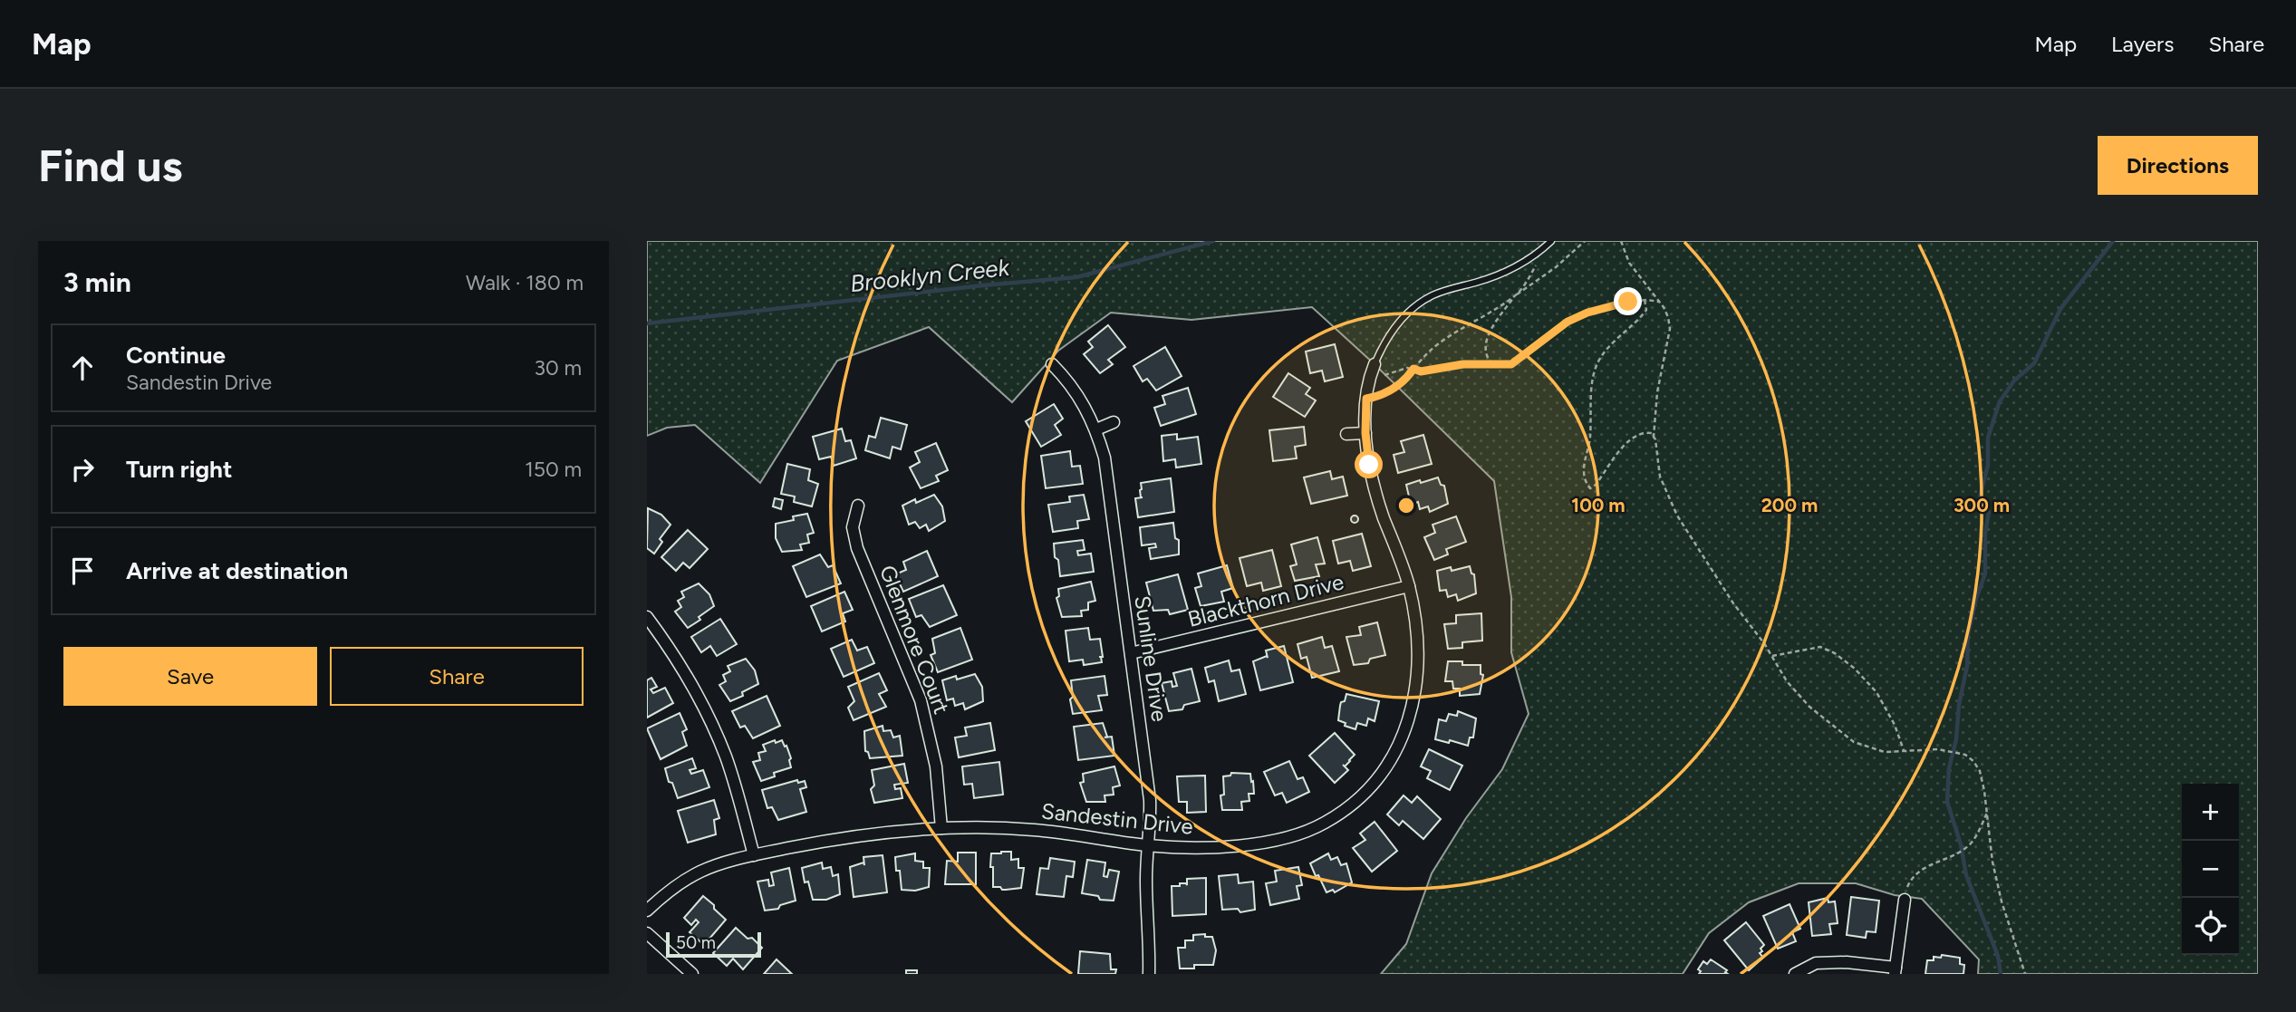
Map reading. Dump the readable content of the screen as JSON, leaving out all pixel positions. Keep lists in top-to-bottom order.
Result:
{
  "streets": {
    "street": [
      "Blackthorn Drive",
      "Glenmore Court",
      "Sunline Drive",
      "Sandestin Drive"
    ]
  },
  "crossings": [
    ["Blackthorn Drive", "Sunline Drive"],
    ["Blackthorn Drive", "Sandestin Drive"],
    ["Glenmore Court", "Sandestin Drive"],
    ["Sunline Drive", "Sandestin Drive"]
  ],
  "water": ["Brooklyn Creek"],
  "scale_bar": "50 m",
  "page": {
    "header": "Map",
    "nav": ["Map", "Layers", "Share"],
    "buttons": [
      "Directions",
      ["Save", "Share"]
    ],
    "title": "Find us",
    "heading": ["3 min", "Walk · 180 m"],
    "list": [
      ["Continue", "Sandestin Drive", "30 m"],
      ["Turn right", "150 m"],
      "Arrive at destination"
    ],
    "map_buttons": ["+", "−"],
    "scale": "50 m"
  },
  "rings": ["100 m", "200 m", "300 m"]
}
